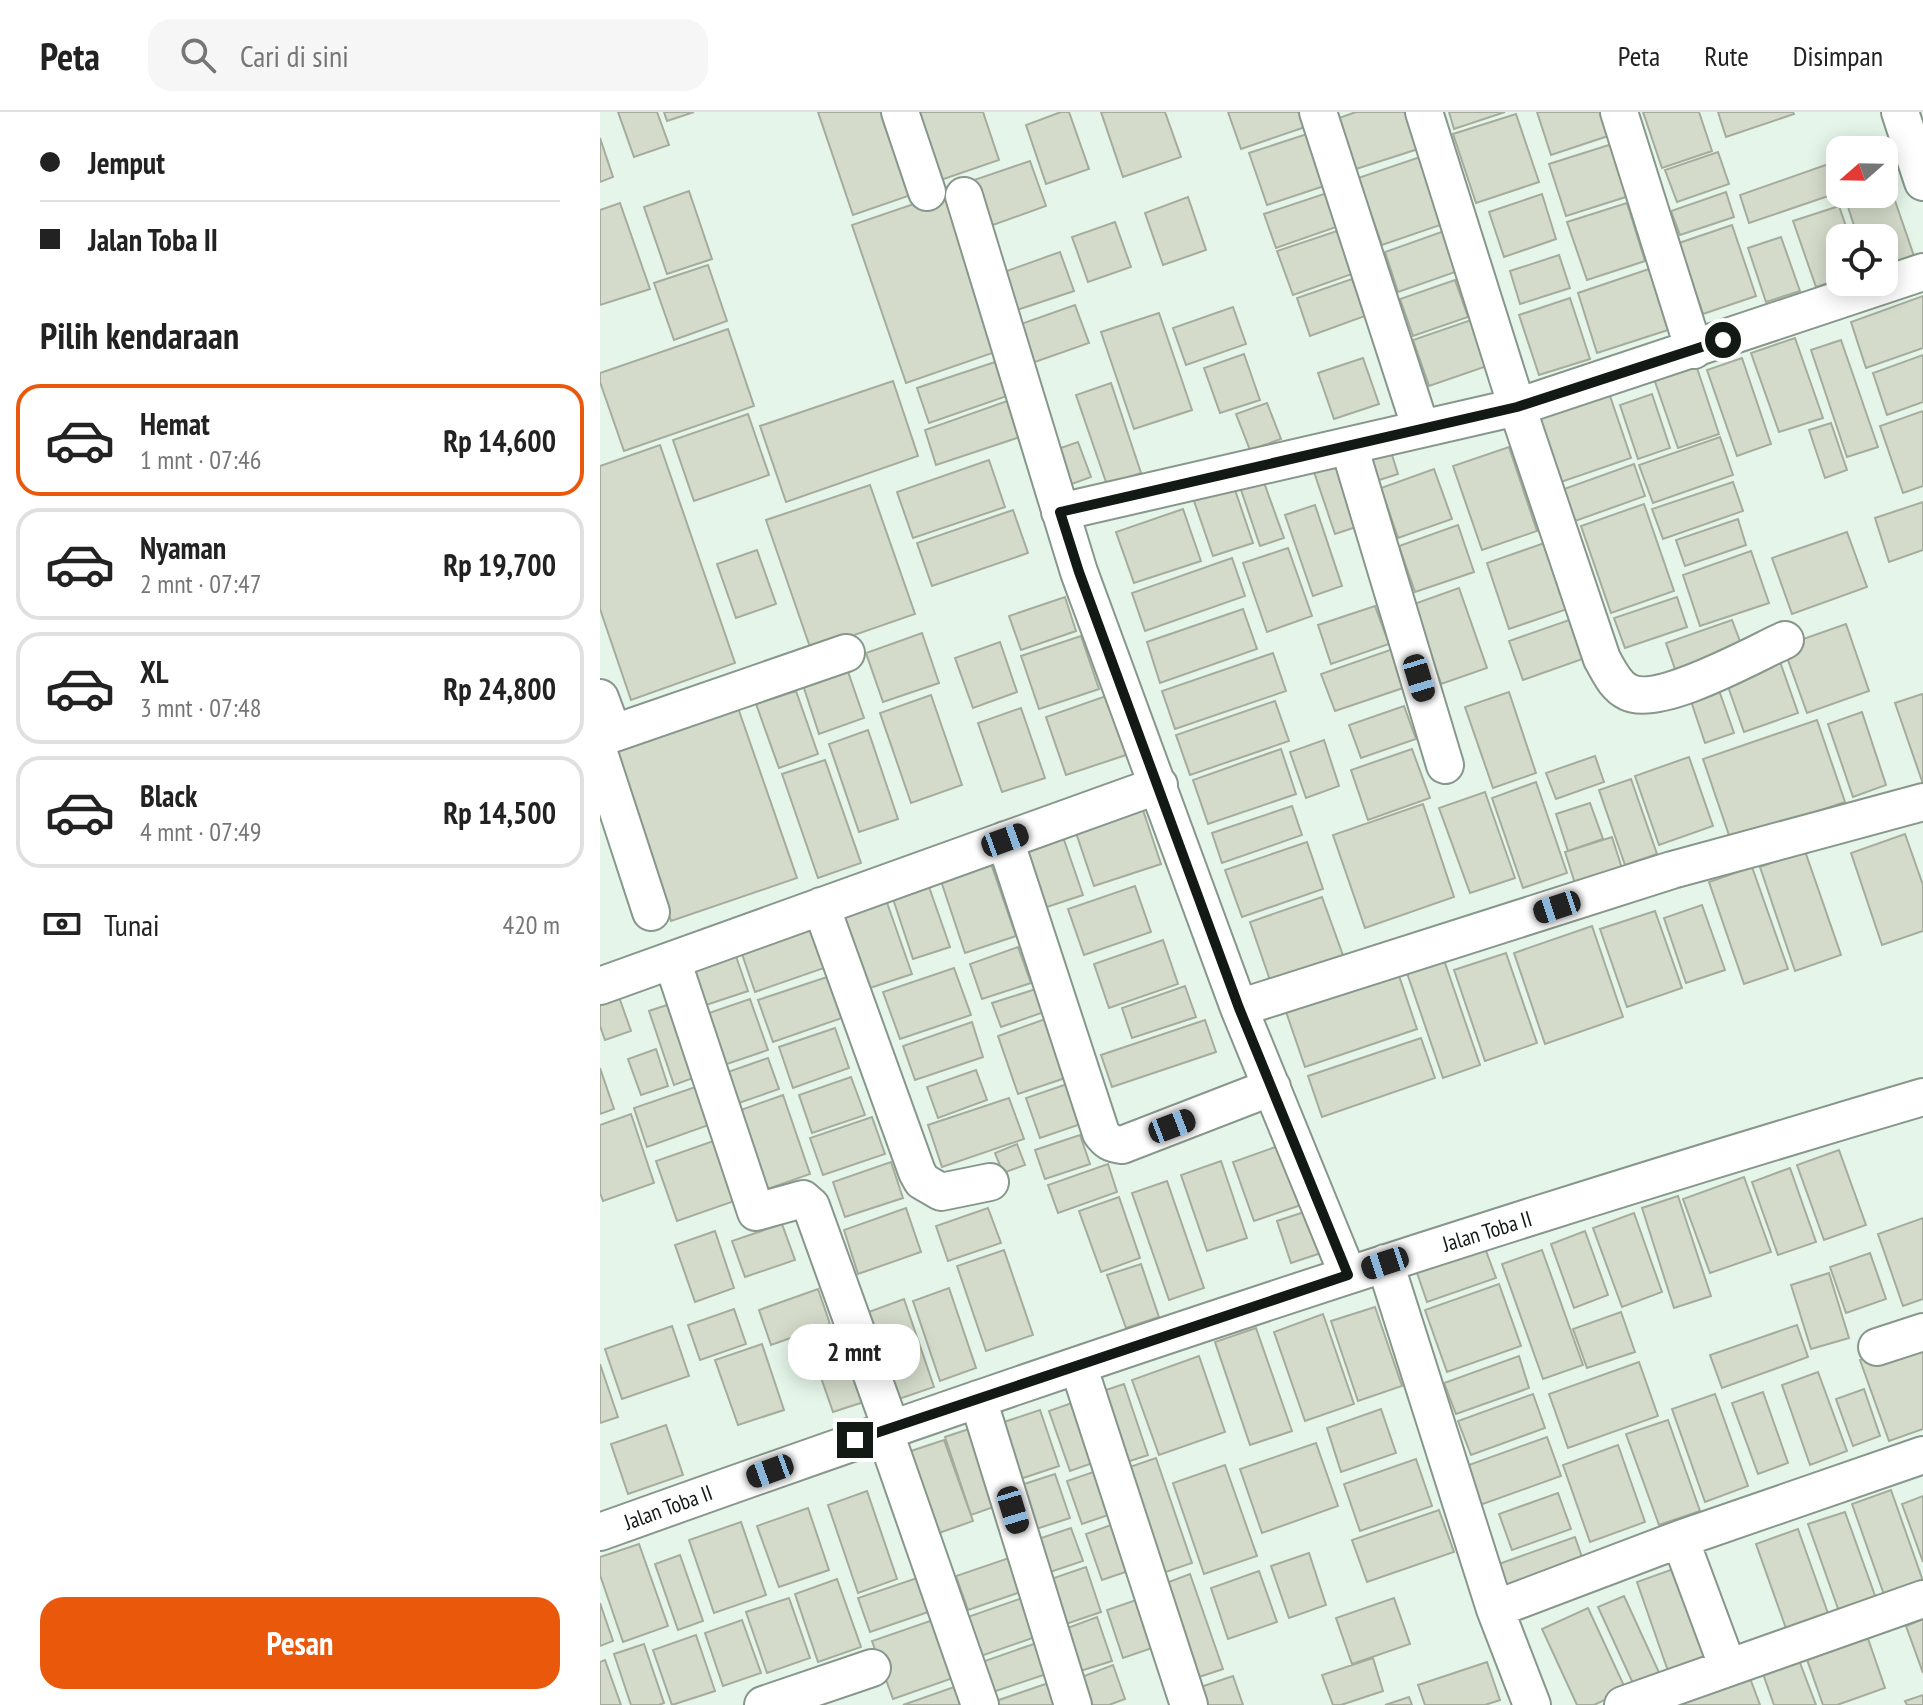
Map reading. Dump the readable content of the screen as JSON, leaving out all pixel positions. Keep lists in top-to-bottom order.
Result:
{
  "streets": {
    "street": ["Jalan Toba II"]
  },
  "north": "left",
  "page": {
    "header": "Peta",
    "search": "Cari di sini",
    "nav": ["Peta", "Rute", "Disimpan"],
    "banner": ["Jemput", "Jalan Toba II"],
    "heading": "Pilih kendaraan",
    "list": [
      {
        "name": "Hemat",
        "note": "1 mnt · 07:46",
        "value": "Rp 14,600"
      },
      {
        "name": "Nyaman",
        "note": "2 mnt · 07:47",
        "value": "Rp 19,700"
      },
      {
        "name": "XL",
        "note": "3 mnt · 07:48",
        "value": "Rp 24,800"
      },
      {
        "name": "Black",
        "note": "4 mnt · 07:49",
        "value": "Rp 14,500"
      }
    ],
    "pay": ["Tunai", "420 m"],
    "bubble": "2 mnt",
    "buttons": "Pesan"
  }
}
